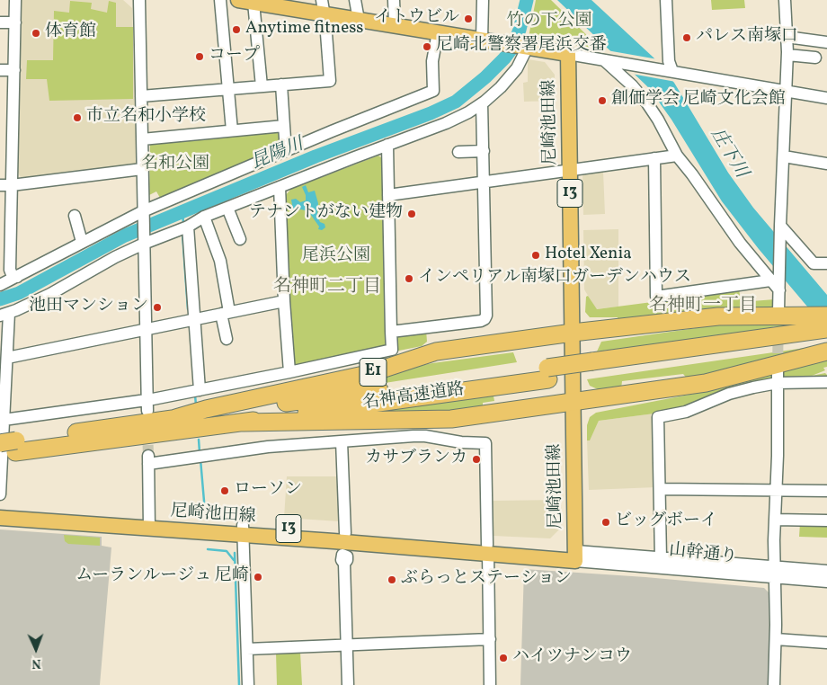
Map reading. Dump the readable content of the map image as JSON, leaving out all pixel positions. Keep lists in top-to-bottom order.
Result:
{
  "streets": {
    "highway": ["E1", "名神高速道路"],
    "main road": ["尼崎池田線", "13"],
    "street": ["山幹通り"]
  },
  "crossings": [
    ["尼崎池田線", "E1"],
    ["尼崎池田線", "山幹通り"],
    ["E1", "名神高速道路"]
  ],
  "districts": ["名神町二丁目", "名神町一丁目"],
  "water": ["庄下川", "昆陽川"],
  "parks": ["竹の下公園", "名和公園", "尾浜公園"],
  "places": [
    "イトウビル",
    "Anytime fitness",
    "体育館",
    "パレス南塚口",
    "尼崎北警察署尾浜交番",
    "コープ",
    "創価学会 尼崎文化会館",
    "市立名和小学校",
    "テナントがない建物",
    "Hotel Xenia",
    "インペリアル南塚口ガーデンハウス",
    "池田マンション",
    "カサブランカ",
    "ローソン",
    "ビッグボーイ",
    "ムーランルージュ 尼崎",
    "ぶらっとステーション",
    "ハイツナンコウ"
  ],
  "north": "bottom"
}
